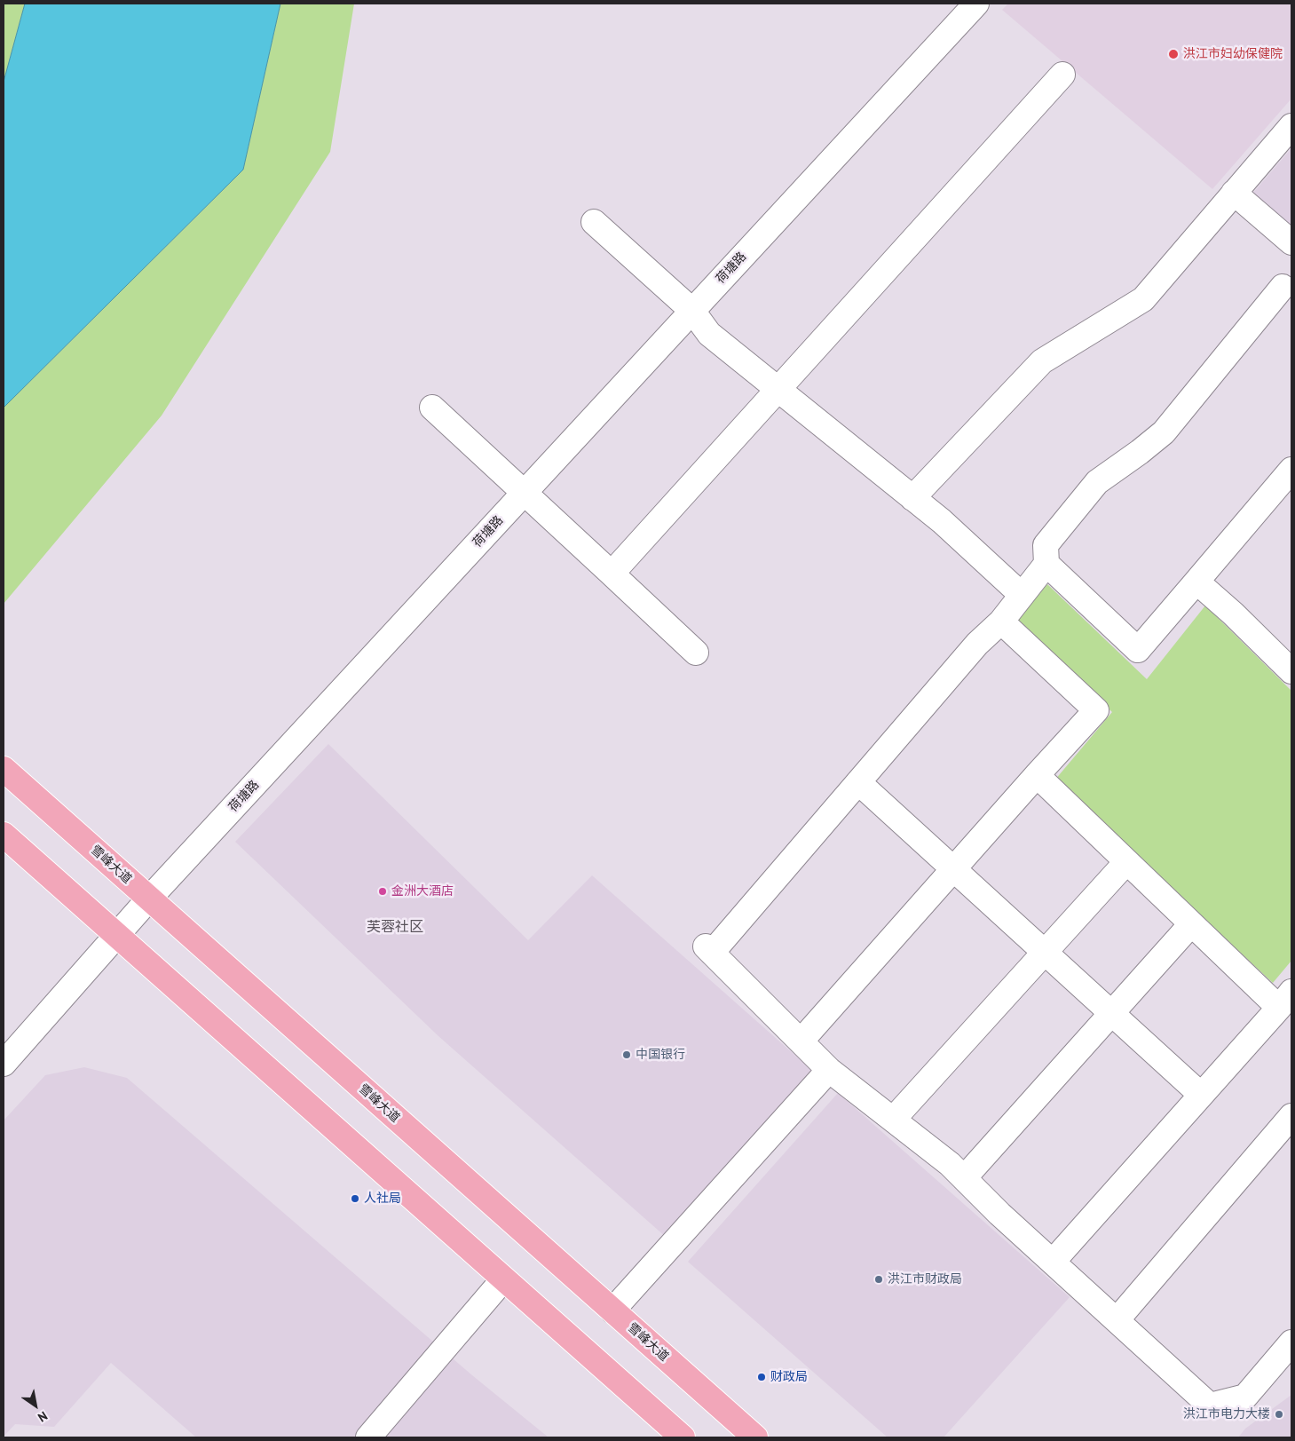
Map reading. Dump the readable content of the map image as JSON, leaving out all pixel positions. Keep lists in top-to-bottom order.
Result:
{
  "streets": {
    "main road": ["雪峰大道"],
    "street": ["荷塘路"]
  },
  "crossings": [
    ["荷塘路", "雪峰大道"]
  ],
  "districts": ["芙蓉社区"],
  "places": [
    "洪江市妇幼保健院",
    "金洲大酒店",
    "中国银行",
    "人社局",
    "洪江市财政局",
    "财政局",
    "洪江市电力大楼"
  ],
  "north": "bottom right"
}
